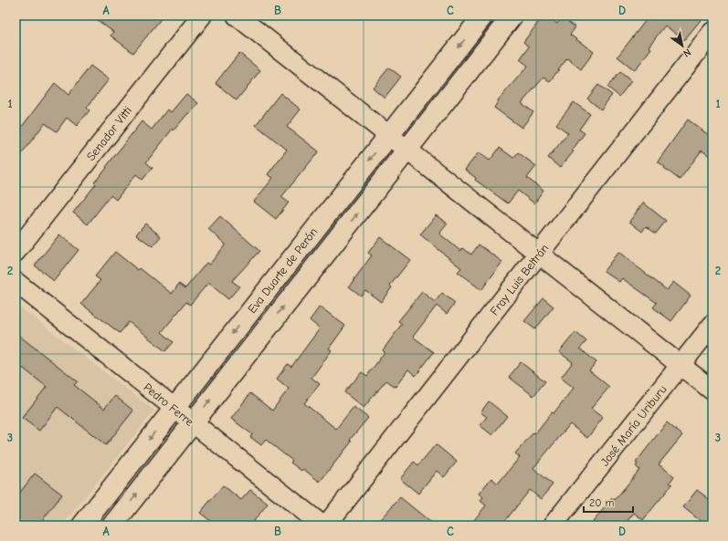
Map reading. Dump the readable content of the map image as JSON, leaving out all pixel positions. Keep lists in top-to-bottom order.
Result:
{
  "streets": {
    "street": [
      "Senador Vitti",
      "Eva Duarte de Perón",
      "Fray Luis Beltrán",
      "Pedro Ferre",
      "José María Uriburu"
    ]
  },
  "crossings": [
    ["Eva Duarte de Perón", "Pedro Ferre"]
  ],
  "scale_bar": "20 m",
  "north": "bottom right",
  "grid": {
    "columns": [
      "A",
      "B",
      "C",
      "D"
    ],
    "rows": ["1", "2", "3"]
  }
}
